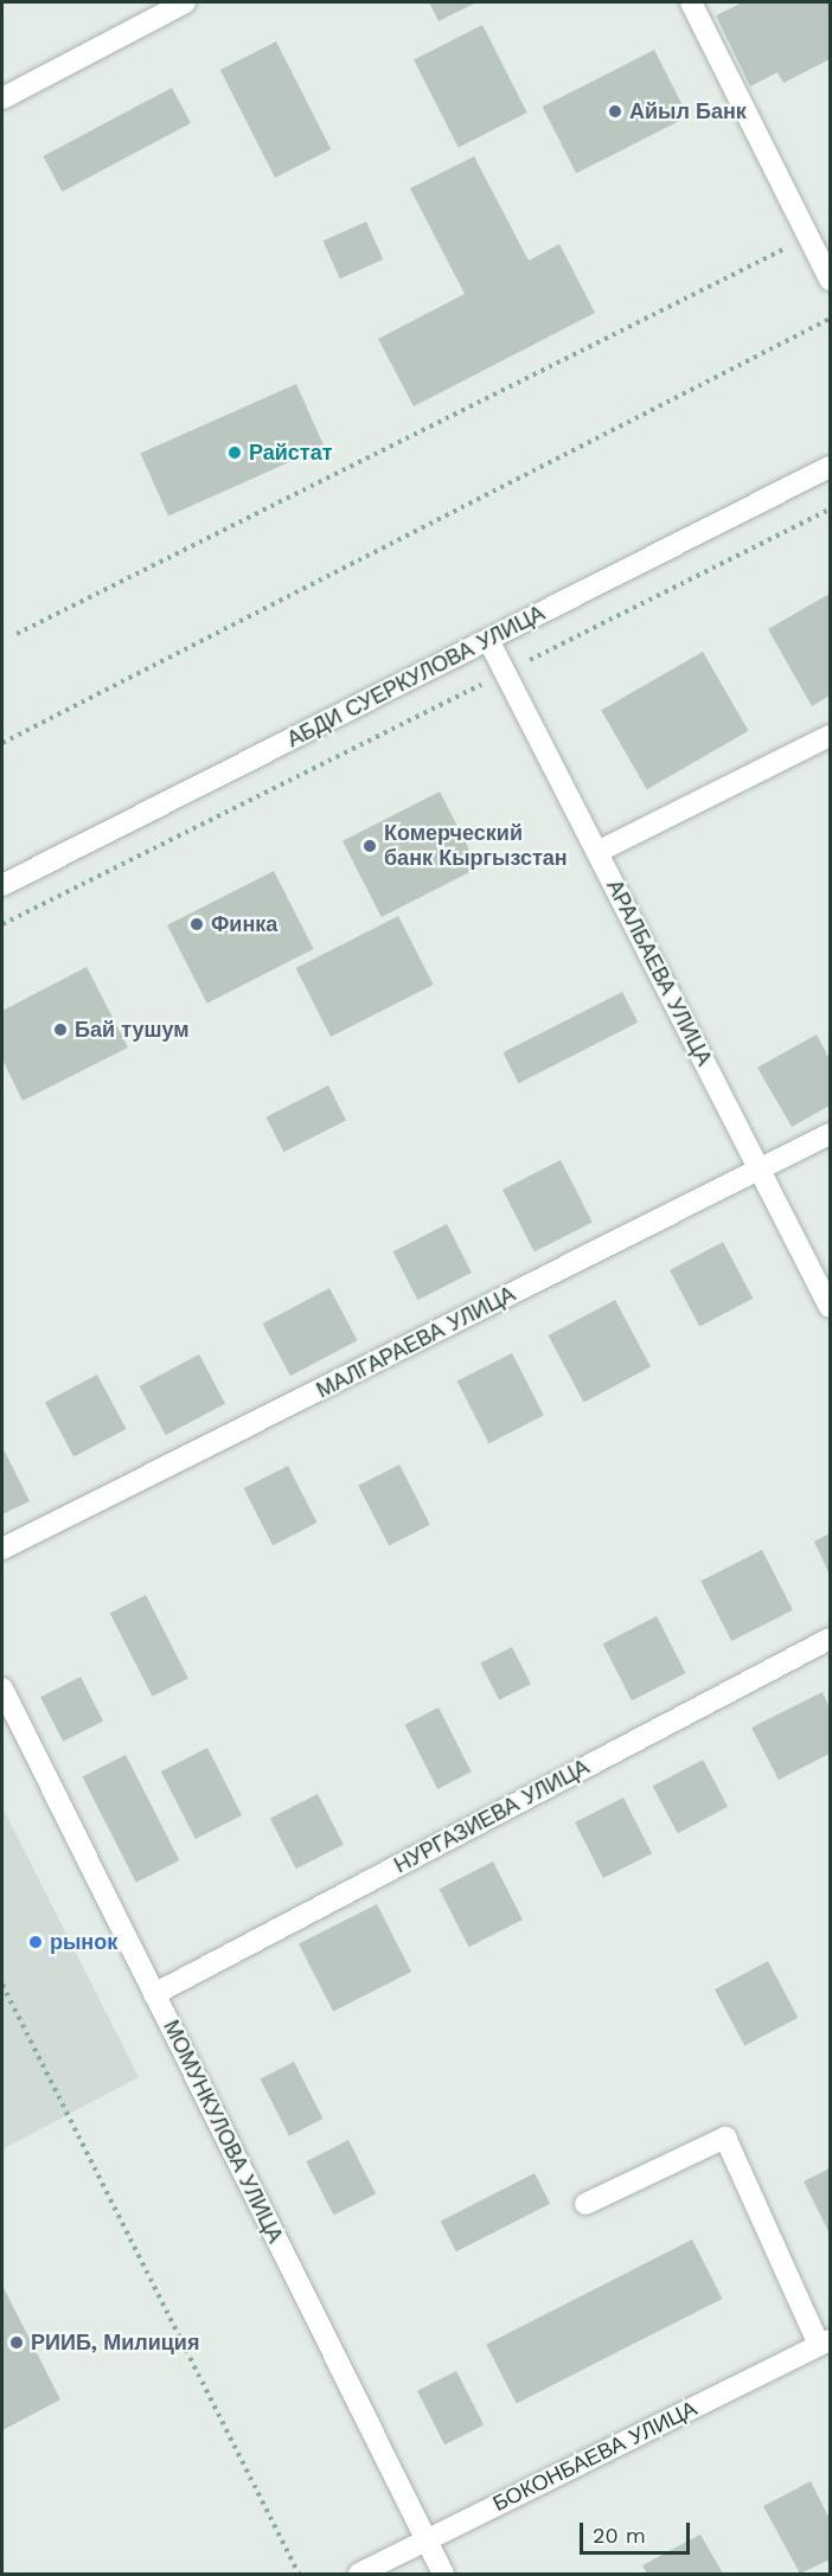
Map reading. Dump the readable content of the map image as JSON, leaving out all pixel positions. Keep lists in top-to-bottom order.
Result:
{
  "streets": {
    "street": [
      "АБДИ СУЕРКУЛОВА УЛИЦА",
      "АРАЛБАЕВА УЛИЦА",
      "МАЛГАРАЕВА УЛИЦА",
      "НУРГАЗИЕВА УЛИЦА",
      "МОМУНКУЛОВА УЛИЦА",
      "БОКОНБАЕВА УЛИЦА"
    ]
  },
  "crossings": [
    ["АБДИ СУЕРКУЛОВА УЛИЦА", "АРАЛБАЕВА УЛИЦА"],
    ["АРАЛБАЕВА УЛИЦА", "МАЛГАРАЕВА УЛИЦА"],
    ["НУРГАЗИЕВА УЛИЦА", "МОМУНКУЛОВА УЛИЦА"],
    ["МОМУНКУЛОВА УЛИЦА", "БОКОНБАЕВА УЛИЦА"]
  ],
  "places": [
    "Айыл Банк",
    "Райстат",
    "Комерческий банк Кыргызстан",
    "Финка",
    "Бай тушум",
    "рынок",
    "РИИБ, Милиция"
  ],
  "scale_bar": "20 m"
}
